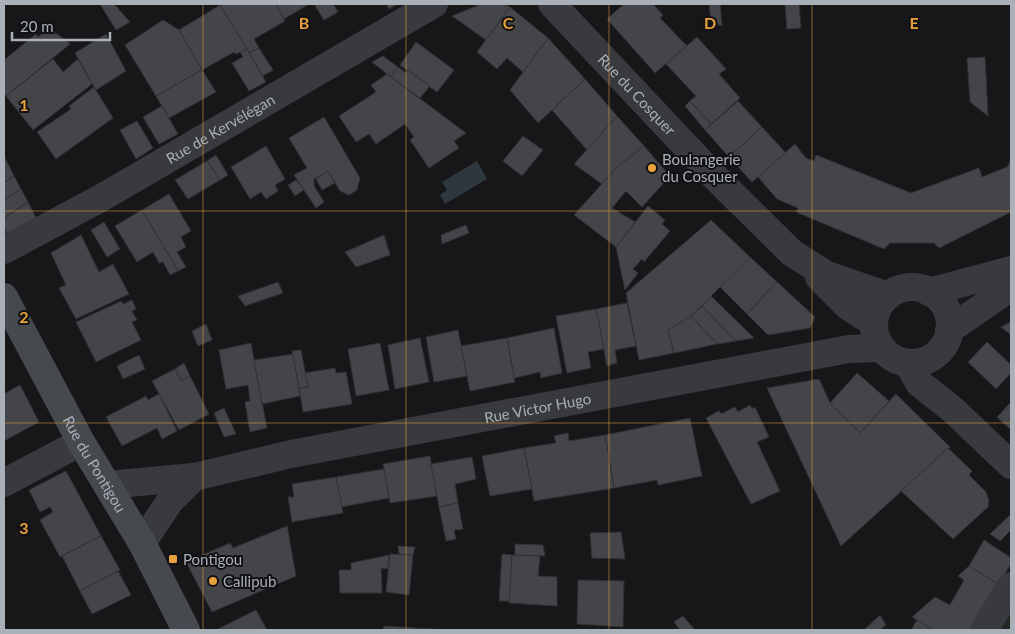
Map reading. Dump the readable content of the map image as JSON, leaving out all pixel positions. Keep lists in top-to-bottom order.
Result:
{
  "streets": {
    "main road": ["Rue du Pontigou"],
    "street": ["Rue du Cosquer", "Rue de Kervélégan", "Rue Victor Hugo"]
  },
  "crossings": [
    ["Rue du Cosquer", "Rue Victor Hugo"],
    ["Rue Victor Hugo", "Rue du Pontigou"]
  ],
  "places": {
    "other": ["Boulangerie du Cosquer", "Callipub"],
    "transit": ["Pontigou"]
  },
  "scale_bar": "20 m",
  "grid": {
    "columns": [
      "B",
      "C",
      "D",
      "E"
    ],
    "rows": ["1", "2", "3"]
  }
}
